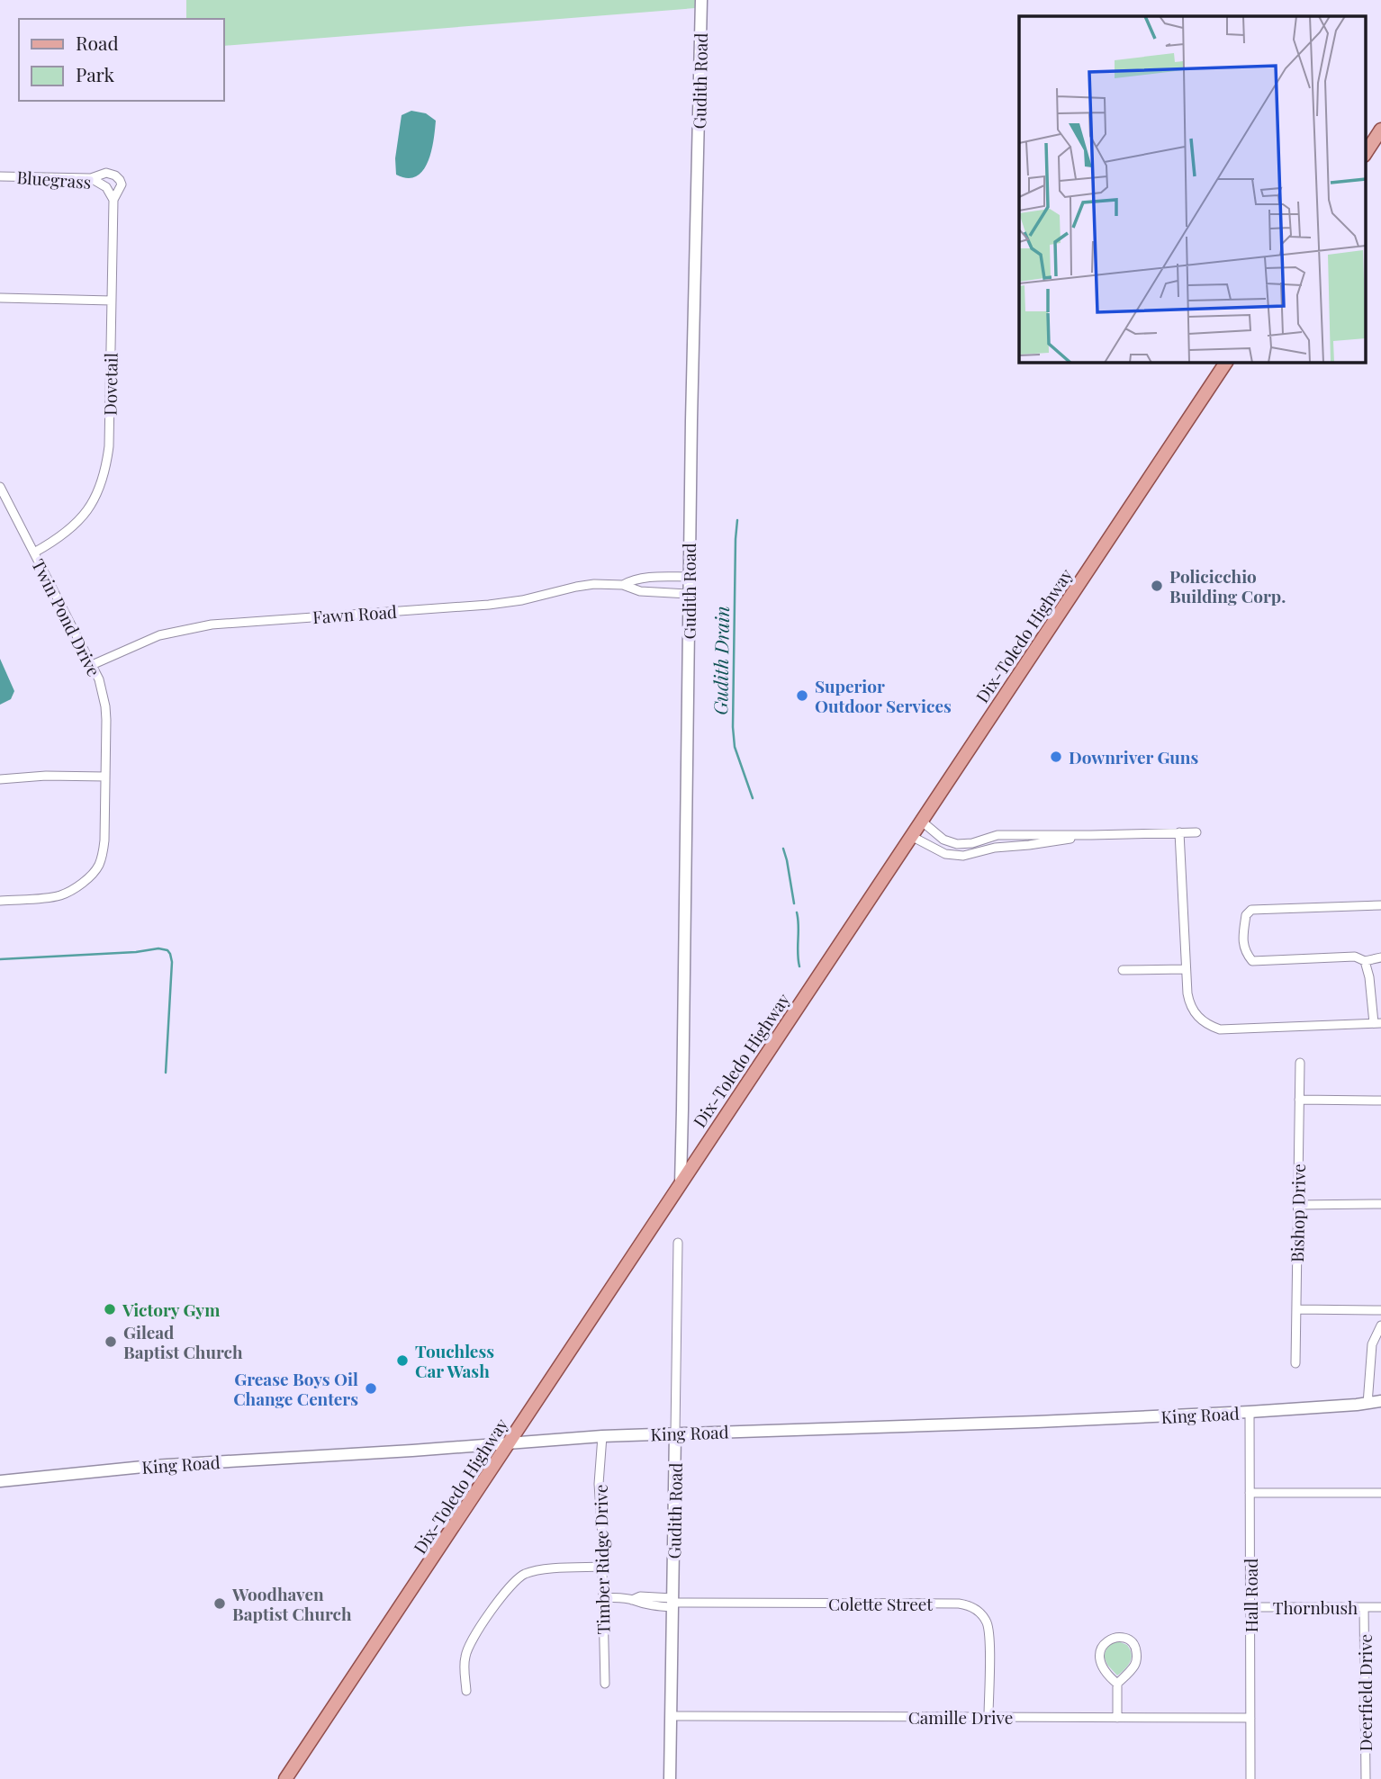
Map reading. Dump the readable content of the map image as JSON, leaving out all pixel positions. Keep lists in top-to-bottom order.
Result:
{
  "streets": {
    "main road": ["Dix-Toledo Highway"],
    "street": [
      "Gudith Road",
      "Bluegrass",
      "Dovetail",
      "Fawn Road",
      "Twin Pond Drive",
      "Bishop Drive",
      "King Road",
      "Timber Ridge Drive",
      "Hall Road",
      "Colette Street",
      "Thornbush",
      "Deerfield Drive",
      "Camille Drive"
    ]
  },
  "crossings": [
    ["Gudith Road", "Fawn Road"],
    ["Gudith Road", "Dix-Toledo Highway"],
    ["Gudith Road", "King Road"],
    ["Gudith Road", "Colette Street"],
    ["Gudith Road", "Camille Drive"],
    ["Bluegrass", "Dovetail"],
    ["Dovetail", "Twin Pond Drive"],
    ["Fawn Road", "Twin Pond Drive"],
    ["Dix-Toledo Highway", "King Road"],
    ["King Road", "Timber Ridge Drive"],
    ["King Road", "Hall Road"],
    ["Timber Ridge Drive", "Colette Street"],
    ["Hall Road", "Thornbush"],
    ["Hall Road", "Camille Drive"],
    ["Colette Street", "Camille Drive"],
    ["Thornbush", "Deerfield Drive"]
  ],
  "water": ["Gudith Drain"],
  "places": [
    "Policicchio Building Corp.",
    "Superior Outdoor Services",
    "Downriver Guns",
    "Victory Gym",
    "Gilead Baptist Church",
    "Touchless Car Wash",
    "Grease Boys Oil Change Centers",
    "Woodhaven Baptist Church"
  ],
  "legend": ["Road", "Park"]
}
